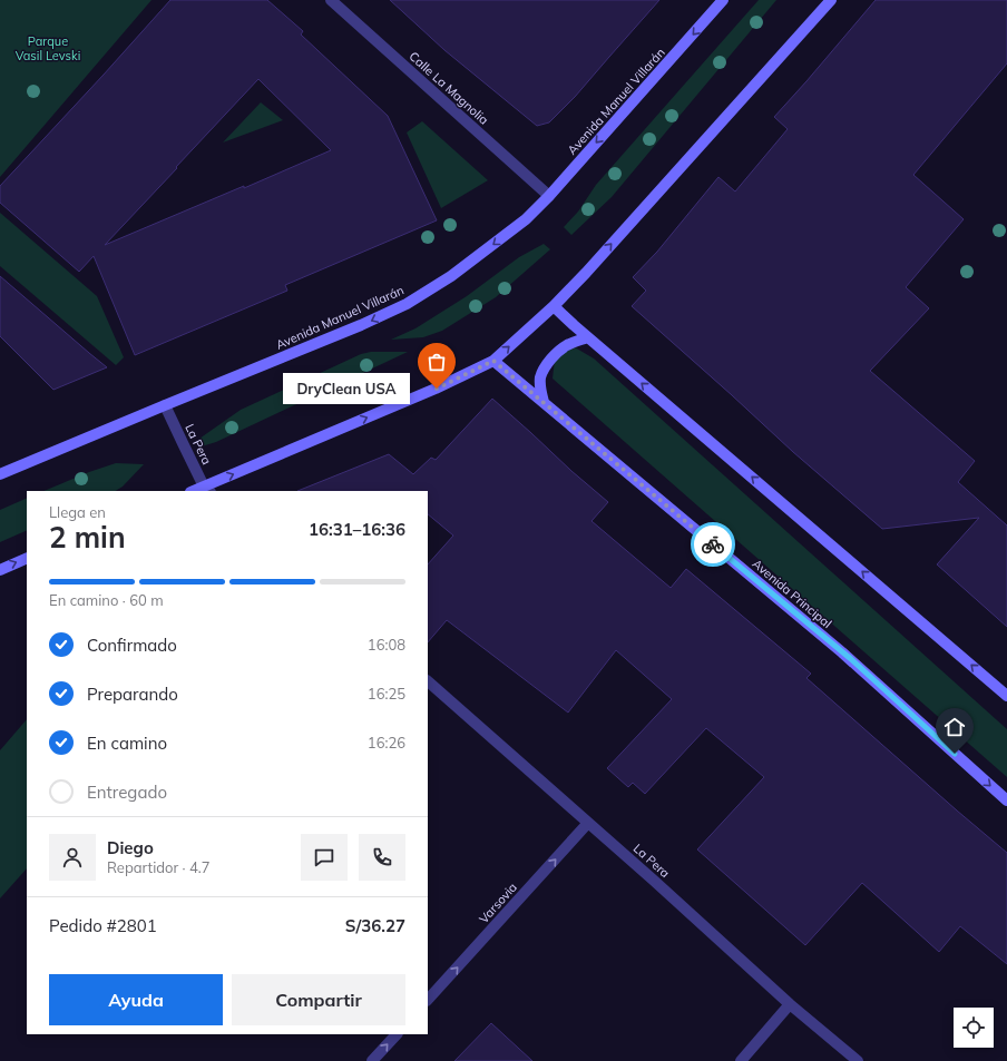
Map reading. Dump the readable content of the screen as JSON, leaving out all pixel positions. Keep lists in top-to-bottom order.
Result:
{
  "streets": {
    "main road": ["Avenida Manuel Villarán", "Avenida Principal"],
    "street": ["Calle La Magnolia", "La Pera", "Varsovia"]
  },
  "crossings": [
    ["Calle La Magnolia", "Avenida Manuel Villarán"],
    ["Avenida Manuel Villarán", "La Pera"],
    ["La Pera", "Varsovia"]
  ],
  "one_way": ["Varsovia"],
  "parks": ["Parque Vasil Levski"],
  "places": ["DryClean USA"],
  "page": {
    "bubble": "DryClean USA",
    "heading": ["2 min", "Llega en", "16:31–16:36"],
    "panel": [
      "Diego",
      "Repartidor · 4.7",
      "Pedido #2801",
      "S/36.27"
    ],
    "bar": "En camino · 60 m",
    "list": [
      ["Confirmado", "16:08"],
      ["Preparando", "16:25"],
      ["En camino", "16:26"],
      "Entregado"
    ],
    "buttons": ["Ayuda", "Compartir"]
  }
}
